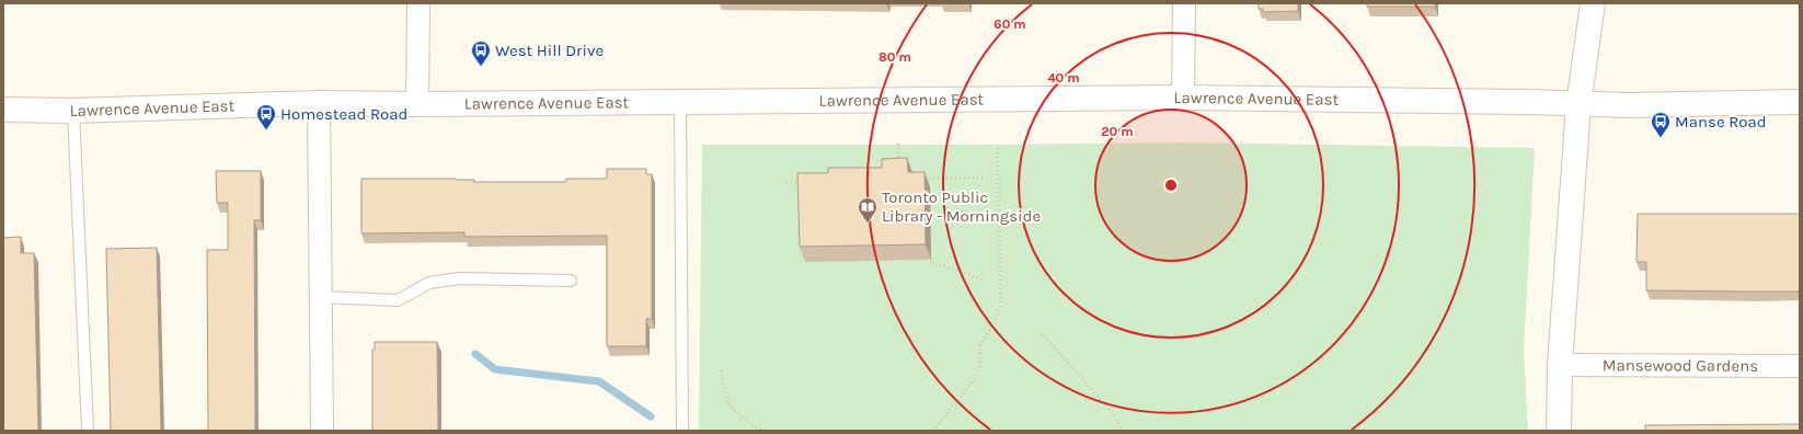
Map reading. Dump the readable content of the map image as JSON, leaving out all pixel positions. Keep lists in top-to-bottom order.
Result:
{
  "streets": {
    "main road": ["Lawrence Avenue East"],
    "street": ["Mansewood Gardens"]
  },
  "places": {
    "bus stop": ["West Hill Drive", "Homestead Road", "Manse Road"],
    "library": ["Toronto Public Library - Morningside"]
  },
  "rings": [
    "60 m",
    "80 m",
    "40 m",
    "20 m"
  ]
}
